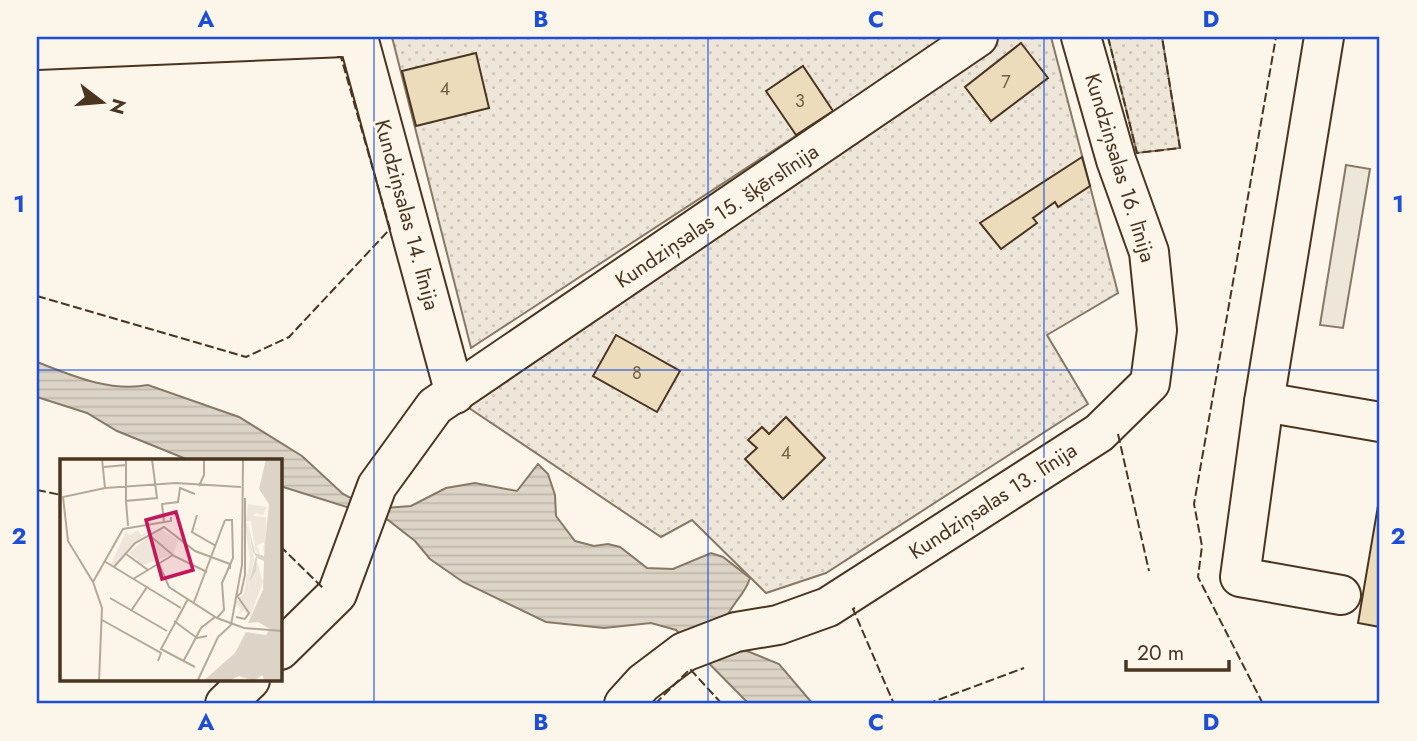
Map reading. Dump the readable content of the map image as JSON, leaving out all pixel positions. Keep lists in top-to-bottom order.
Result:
{
  "streets": {
    "street": [
      "Kundziņsalas 16. līnija",
      "Kundziņsalas 14. līnija",
      "Kundziņsalas 15. šķērslīnija",
      "Kundziņsalas 13. līnija"
    ]
  },
  "crossings": [
    ["Kundziņsalas 16. līnija", "Kundziņsalas 13. līnija"],
    ["Kundziņsalas 14. līnija", "Kundziņsalas 15. šķērslīnija"]
  ],
  "house_numbers": [
    "7",
    "4",
    "3",
    "8",
    "4"
  ],
  "scale_bar": "20 m",
  "north": "right",
  "grid": {
    "columns": [
      "A",
      "B",
      "C",
      "D"
    ],
    "rows": ["1", "2"]
  }
}
